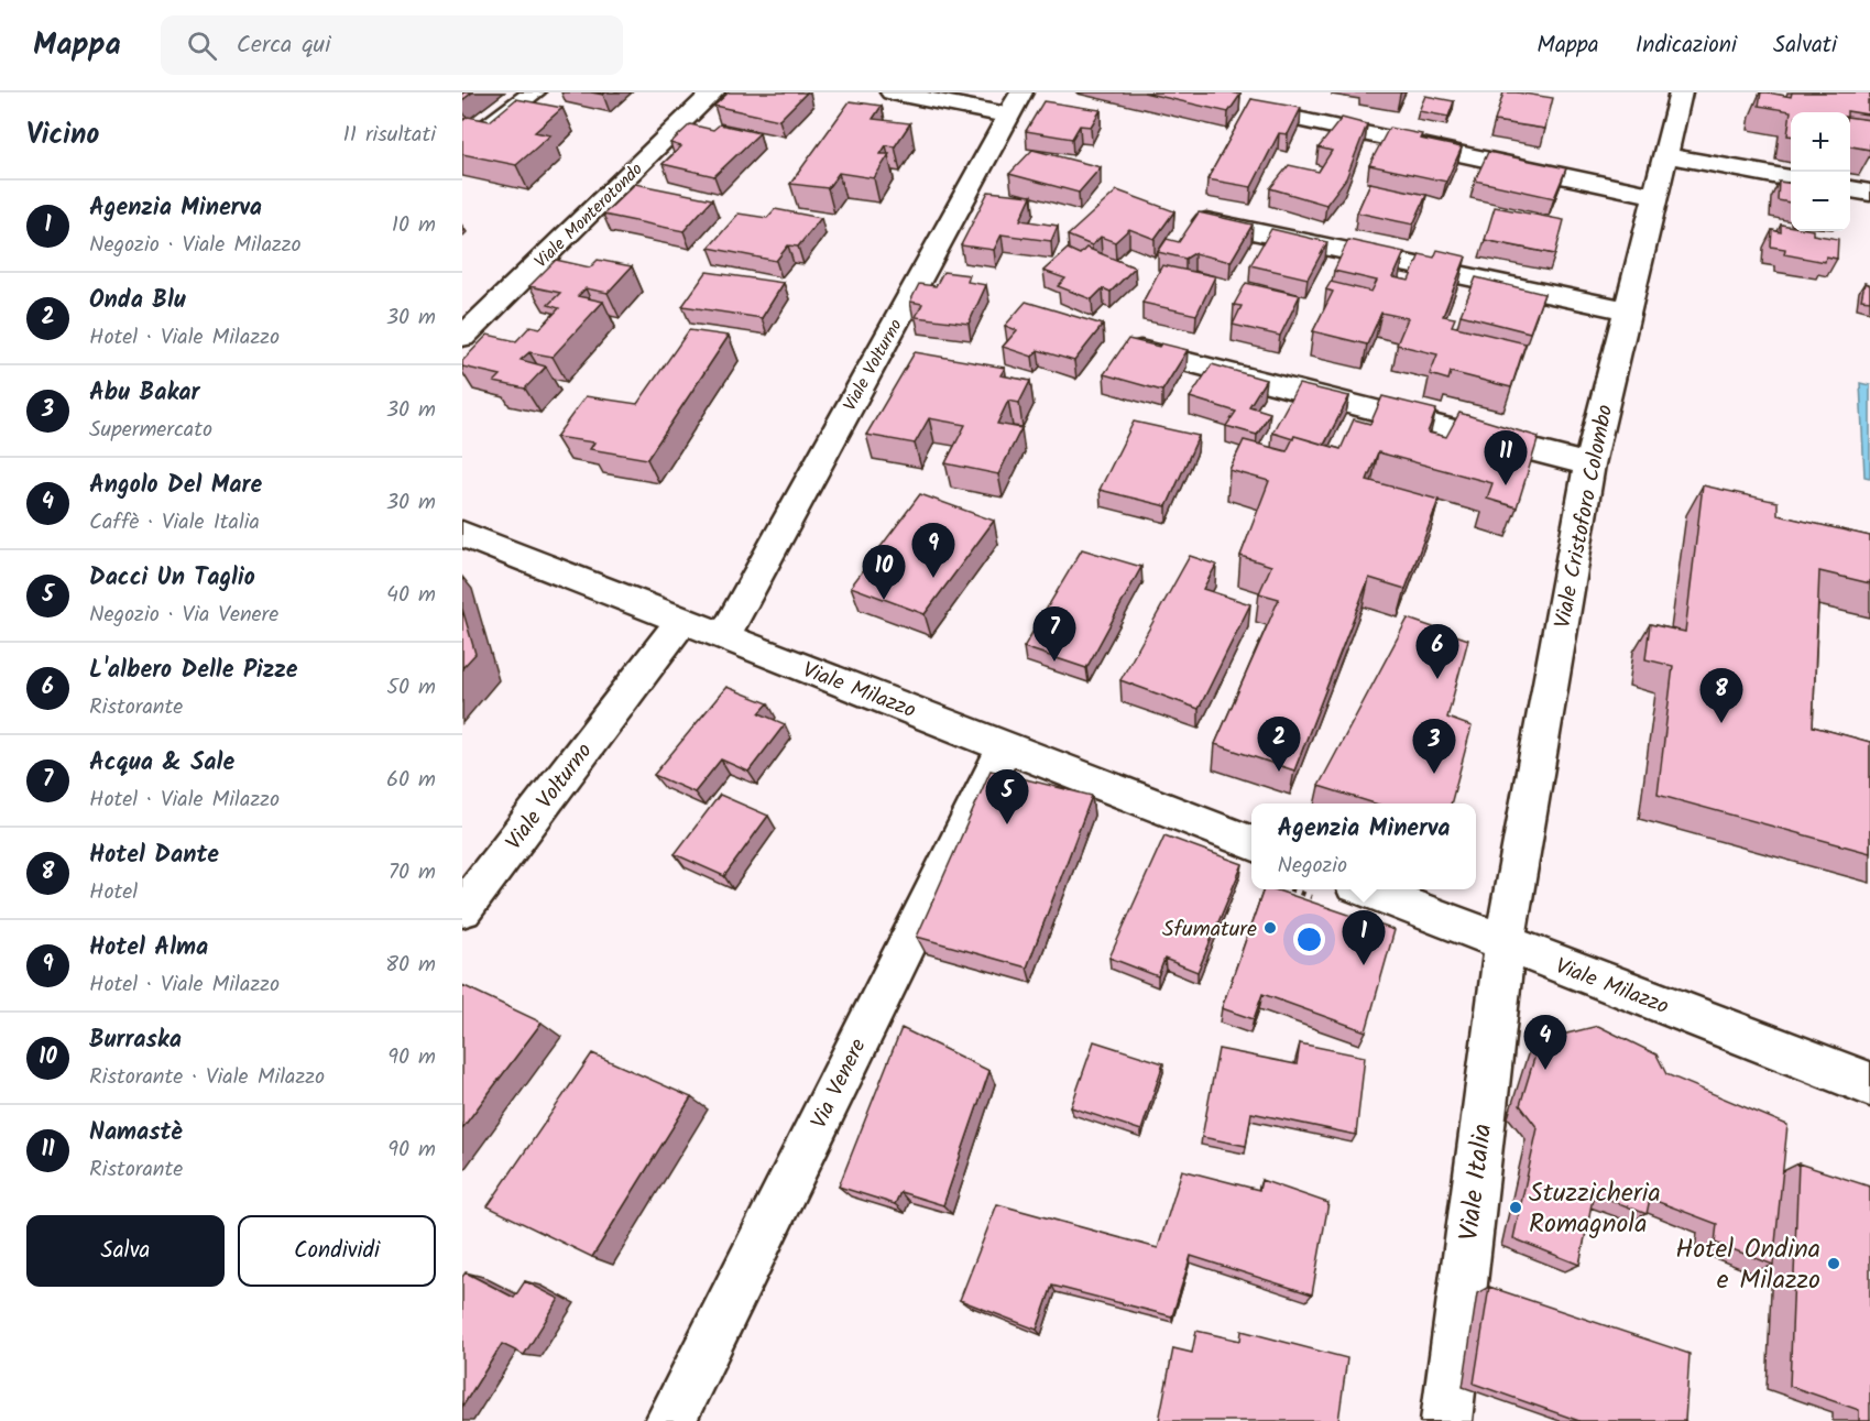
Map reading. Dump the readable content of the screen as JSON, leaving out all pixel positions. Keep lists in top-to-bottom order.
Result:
{
  "streets": {
    "street": [
      "Viale Monterotondo",
      "Viale Volturno",
      "Viale Cristoforo Colombo",
      "Viale Milazzo",
      "Via Venere",
      "Viale Italia"
    ]
  },
  "crossings": [
    ["Viale Volturno", "Viale Milazzo"],
    ["Viale Cristoforo Colombo", "Viale Milazzo"],
    ["Viale Cristoforo Colombo", "Viale Italia"],
    ["Viale Milazzo", "Via Venere"],
    ["Viale Milazzo", "Viale Italia"]
  ],
  "places": ["Sfumature", "Stuzzicheria Romagnola", "Hotel Ondina e Milazzo"],
  "page": {
    "header": "Mappa",
    "search": "Cerca qui",
    "nav": ["Mappa", "Indicazioni", "Salvati"],
    "heading": ["Vicino", "11 risultati"],
    "map_buttons": ["+", "−"],
    "list": [
      {
        "mark": "1",
        "name": "Agenzia Minerva",
        "note": "Negozio · Viale Milazzo",
        "value": "10 m"
      },
      {
        "mark": "2",
        "name": "Onda Blu",
        "note": "Hotel · Viale Milazzo",
        "value": "30 m"
      },
      {
        "mark": "3",
        "name": "Abu Bakar",
        "note": "Supermercato",
        "value": "30 m"
      },
      {
        "mark": "4",
        "name": "Angolo Del Mare",
        "note": "Caffè · Viale Italia",
        "value": "30 m"
      },
      {
        "mark": "5",
        "name": "Dacci Un Taglio",
        "note": "Negozio · Via Venere",
        "value": "40 m"
      },
      {
        "mark": "6",
        "name": "L'albero Delle Pizze",
        "note": "Ristorante",
        "value": "50 m"
      },
      {
        "mark": "7",
        "name": "Acqua & Sale",
        "note": "Hotel · Viale Milazzo",
        "value": "60 m"
      },
      {
        "mark": "8",
        "name": "Hotel Dante",
        "note": "Hotel",
        "value": "70 m"
      },
      {
        "mark": "9",
        "name": "Hotel Alma",
        "note": "Hotel · Viale Milazzo",
        "value": "80 m"
      },
      {
        "mark": "10",
        "name": "Burraska",
        "note": "Ristorante · Viale Milazzo",
        "value": "90 m"
      },
      {
        "mark": "11",
        "name": "Namastè",
        "note": "Ristorante",
        "value": "90 m"
      }
    ],
    "pins": [
      "11",
      "9",
      "10",
      "7",
      "6",
      "8",
      "2",
      "3",
      "5",
      "1",
      "4"
    ],
    "popup": ["Agenzia Minerva", "Negozio"],
    "buttons": ["Salva", "Condividi"]
  }
}
